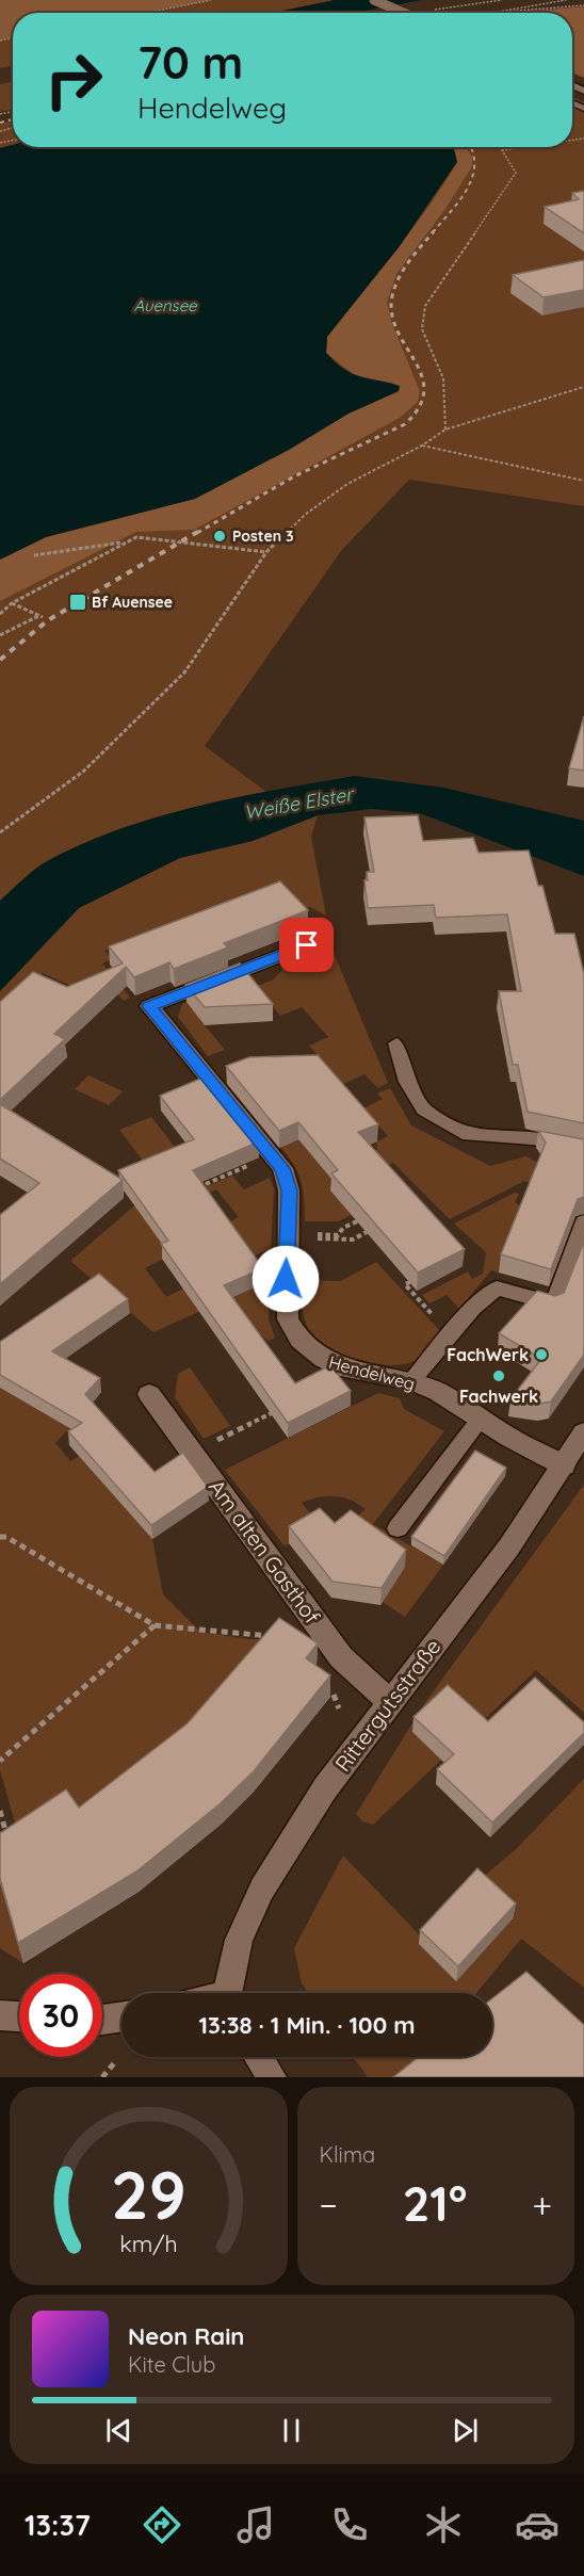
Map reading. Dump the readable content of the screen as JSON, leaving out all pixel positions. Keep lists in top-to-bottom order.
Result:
{
  "streets": {
    "street": ["Hendelweg", "Am alten Gasthof", "Rittergutsstraße"]
  },
  "crossings": [
    ["Hendelweg", "Rittergutsstraße"],
    ["Am alten Gasthof", "Rittergutsstraße"]
  ],
  "water": ["Auensee", "Weiße Elster"],
  "places": {
    "other": ["Posten 3", "FachWerk", "Fachwerk"],
    "transit": ["Bf Auensee"]
  },
  "page": {
    "turn": ["70 m", "Hendelweg"],
    "limit": "30",
    "trip": "13:38 · 1 Min. · 100 m",
    "tile": "Klima",
    "heat": ["−", "21°", "+"],
    "song": ["Neon Rain", "Kite Club"],
    "tabs": "13:37",
    "gauge": ["29", "km/h"]
  }
}
